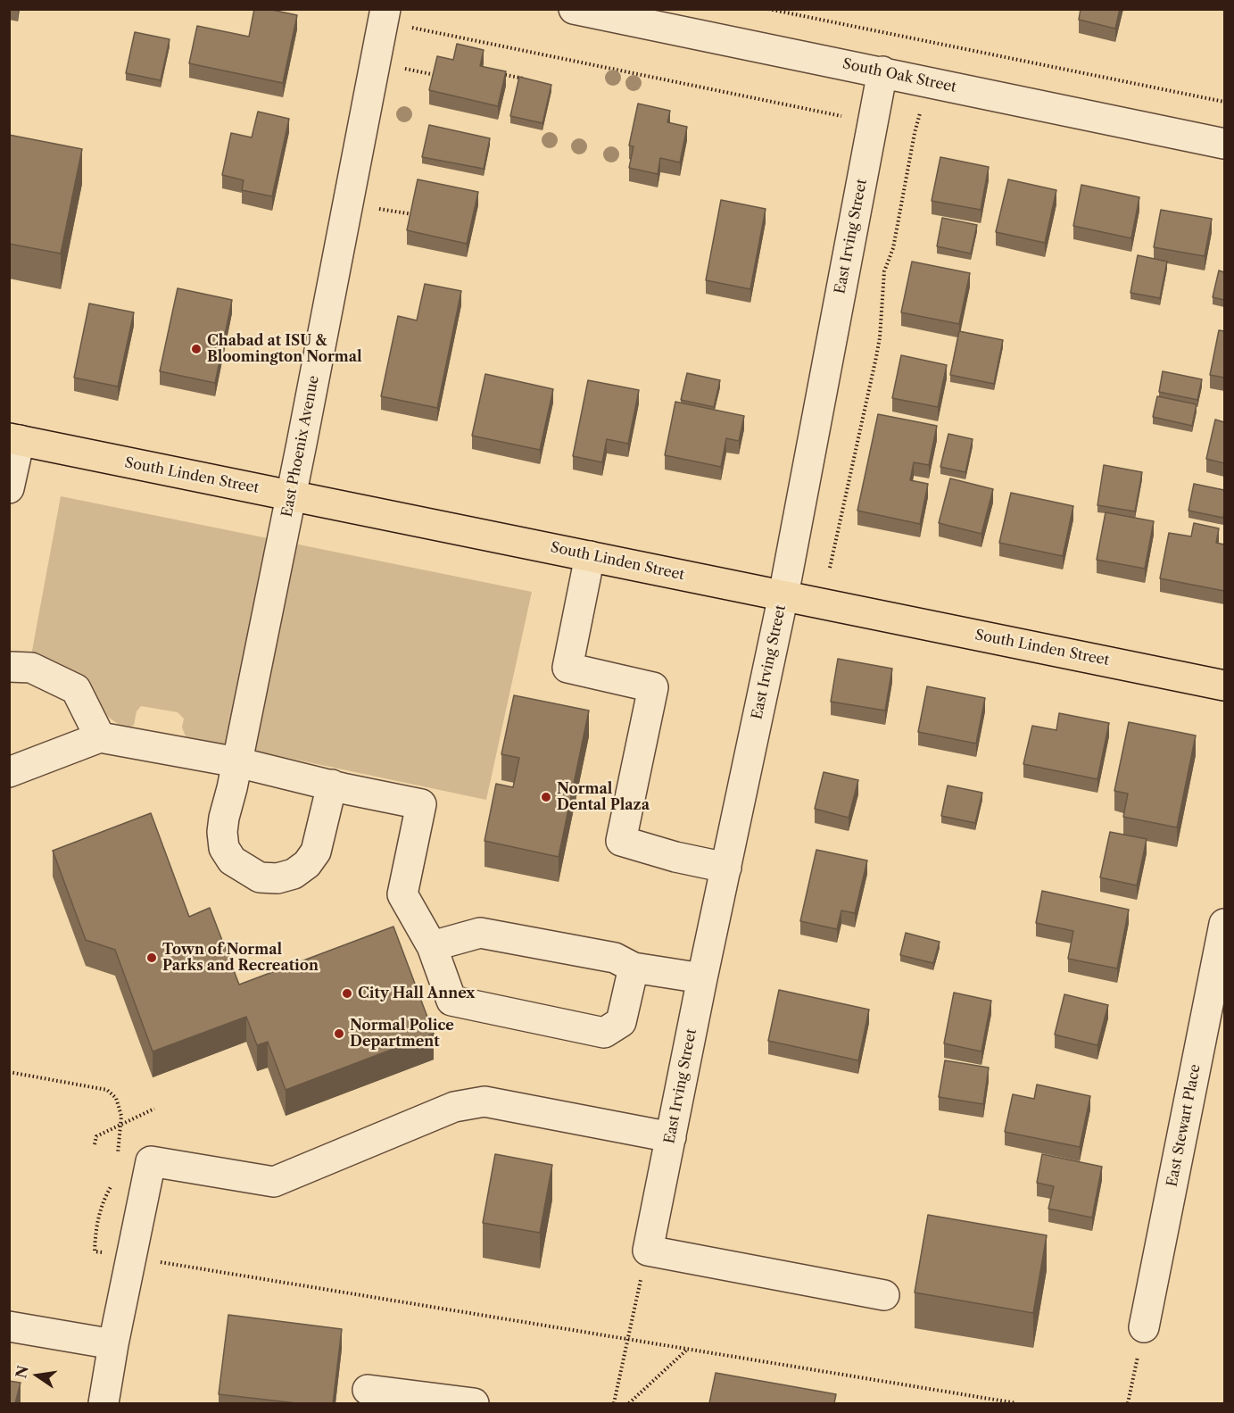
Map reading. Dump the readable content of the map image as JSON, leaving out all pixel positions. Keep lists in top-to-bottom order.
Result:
{
  "streets": {
    "main road": ["South Linden Street"],
    "street": [
      "South Oak Street",
      "East Irving Street",
      "East Phoenix Avenue",
      "East Stewart Place"
    ]
  },
  "crossings": [
    ["South Oak Street", "East Irving Street"],
    ["East Irving Street", "South Linden Street"],
    ["East Phoenix Avenue", "South Linden Street"]
  ],
  "places": [
    "Chabad at ISU & Bloomington Normal",
    "Normal Dental Plaza",
    "Town of Normal Parks and Recreation",
    "City Hall Annex",
    "Normal Police Department"
  ],
  "north": "left"
}
